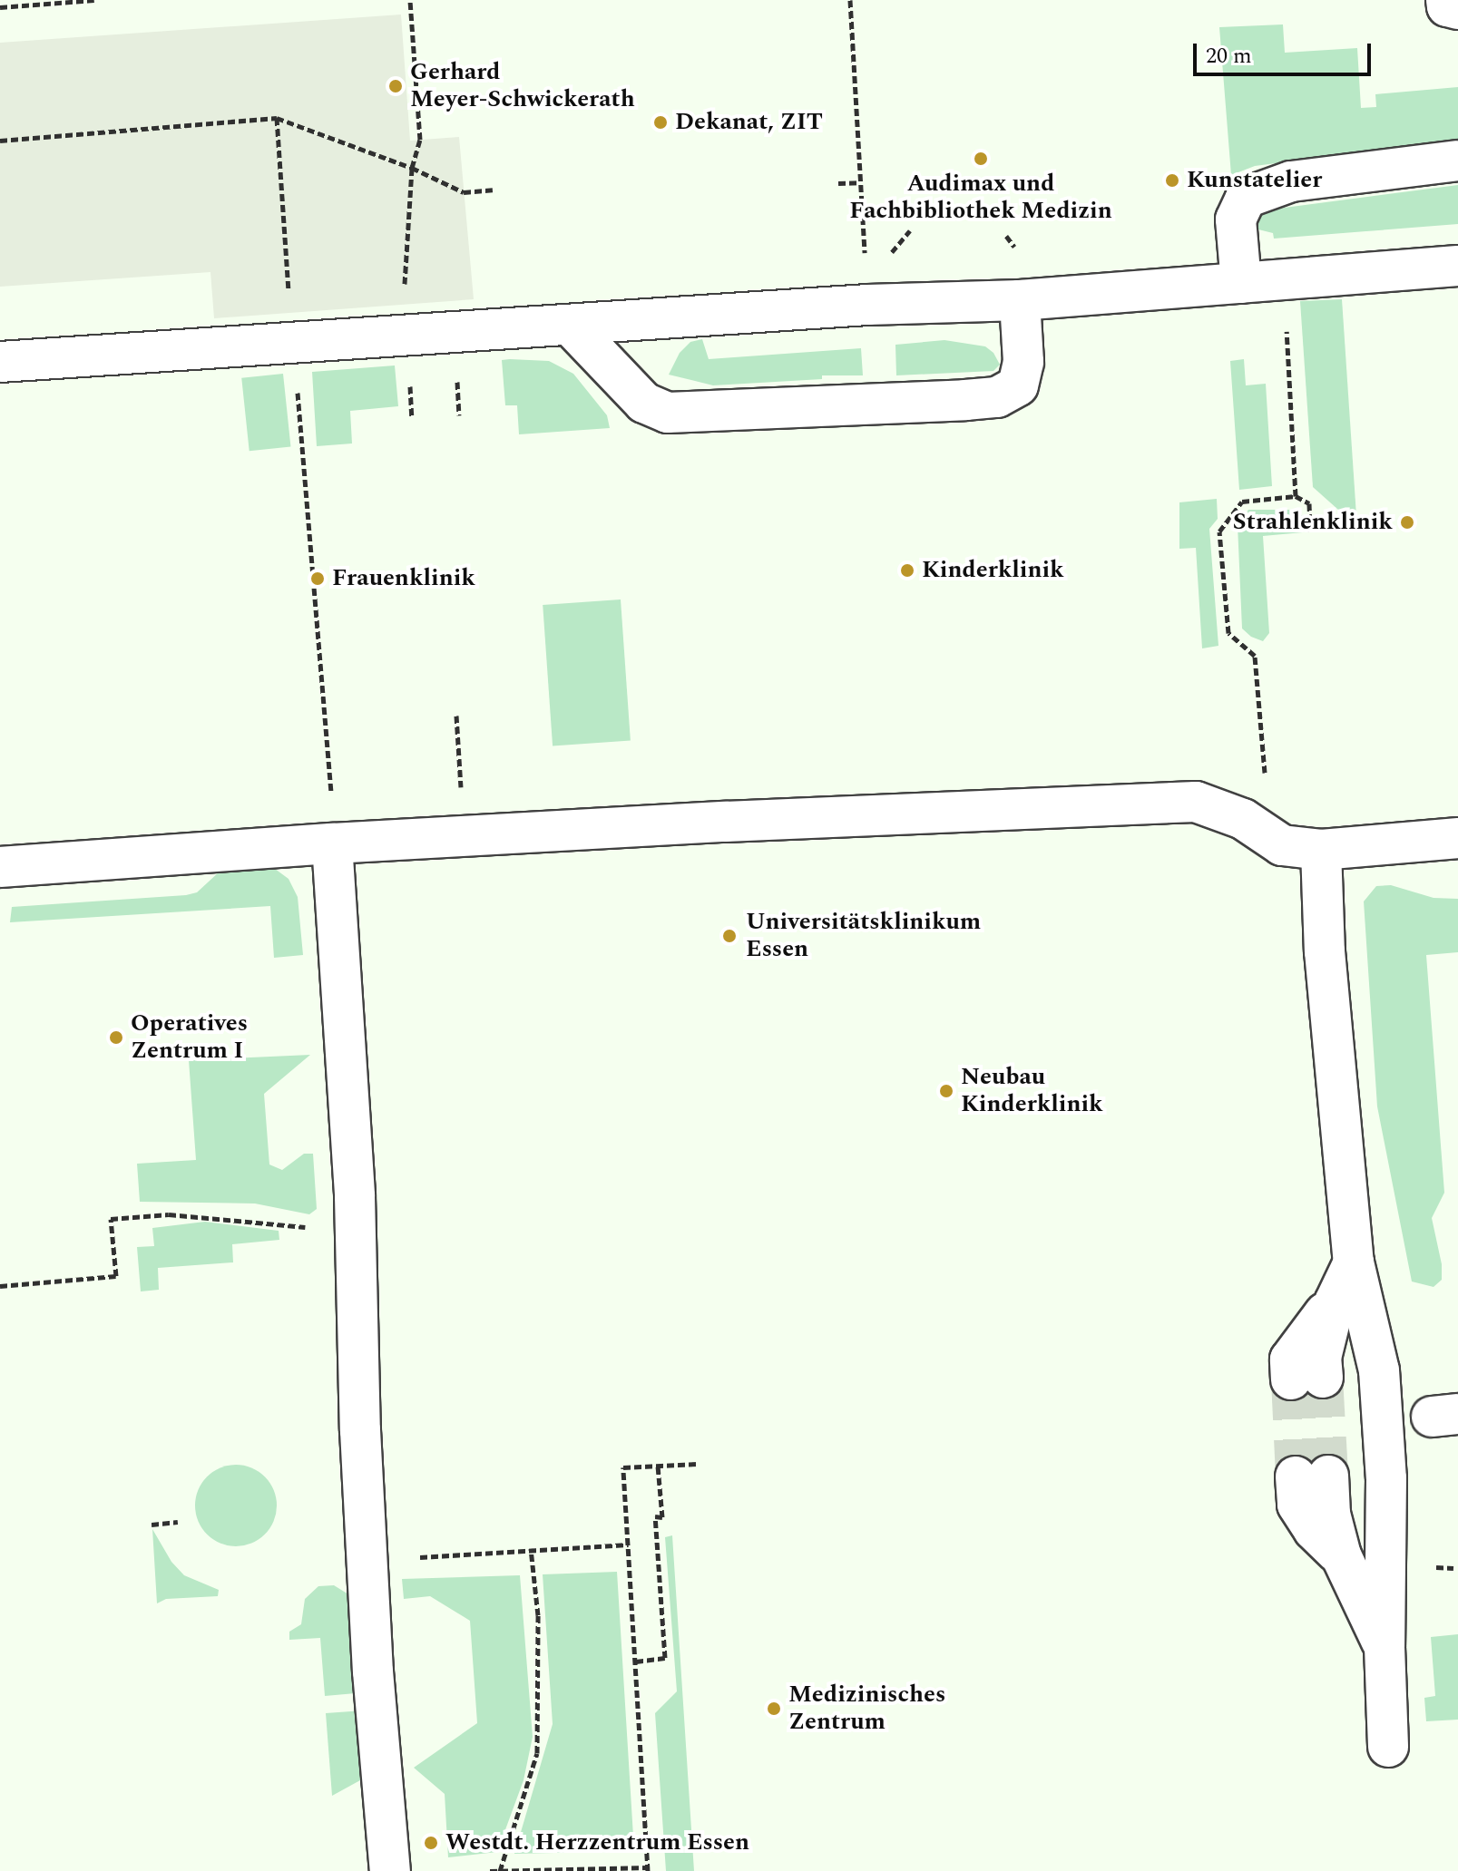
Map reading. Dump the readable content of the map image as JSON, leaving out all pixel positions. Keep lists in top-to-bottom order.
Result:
{
  "places": [
    "Gerhard Meyer-Schwickerath",
    "Dekanat, ZIT",
    "Audimax und Fachbibliothek Medizin",
    "Kunstatelier",
    "Strahlenklinik",
    "Kinderklinik",
    "Frauenklinik",
    "Universitätsklinikum Essen",
    "Operatives Zentrum I",
    "Neubau Kinderklinik",
    "Medizinisches Zentrum",
    "Westdt. Herzzentrum Essen"
  ],
  "scale_bar": "20 m"
}
